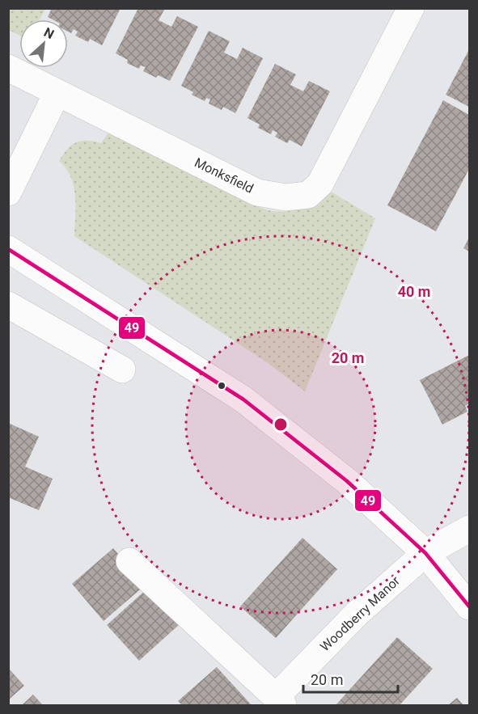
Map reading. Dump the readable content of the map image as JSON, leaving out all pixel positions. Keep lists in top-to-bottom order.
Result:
{
  "streets": {
    "street": ["Monksfield", "Woodberry Manor"]
  },
  "lines": ["transit line 49"],
  "scale_bar": "20 m",
  "north": "top right",
  "rings": ["40 m", "20 m"]
}
